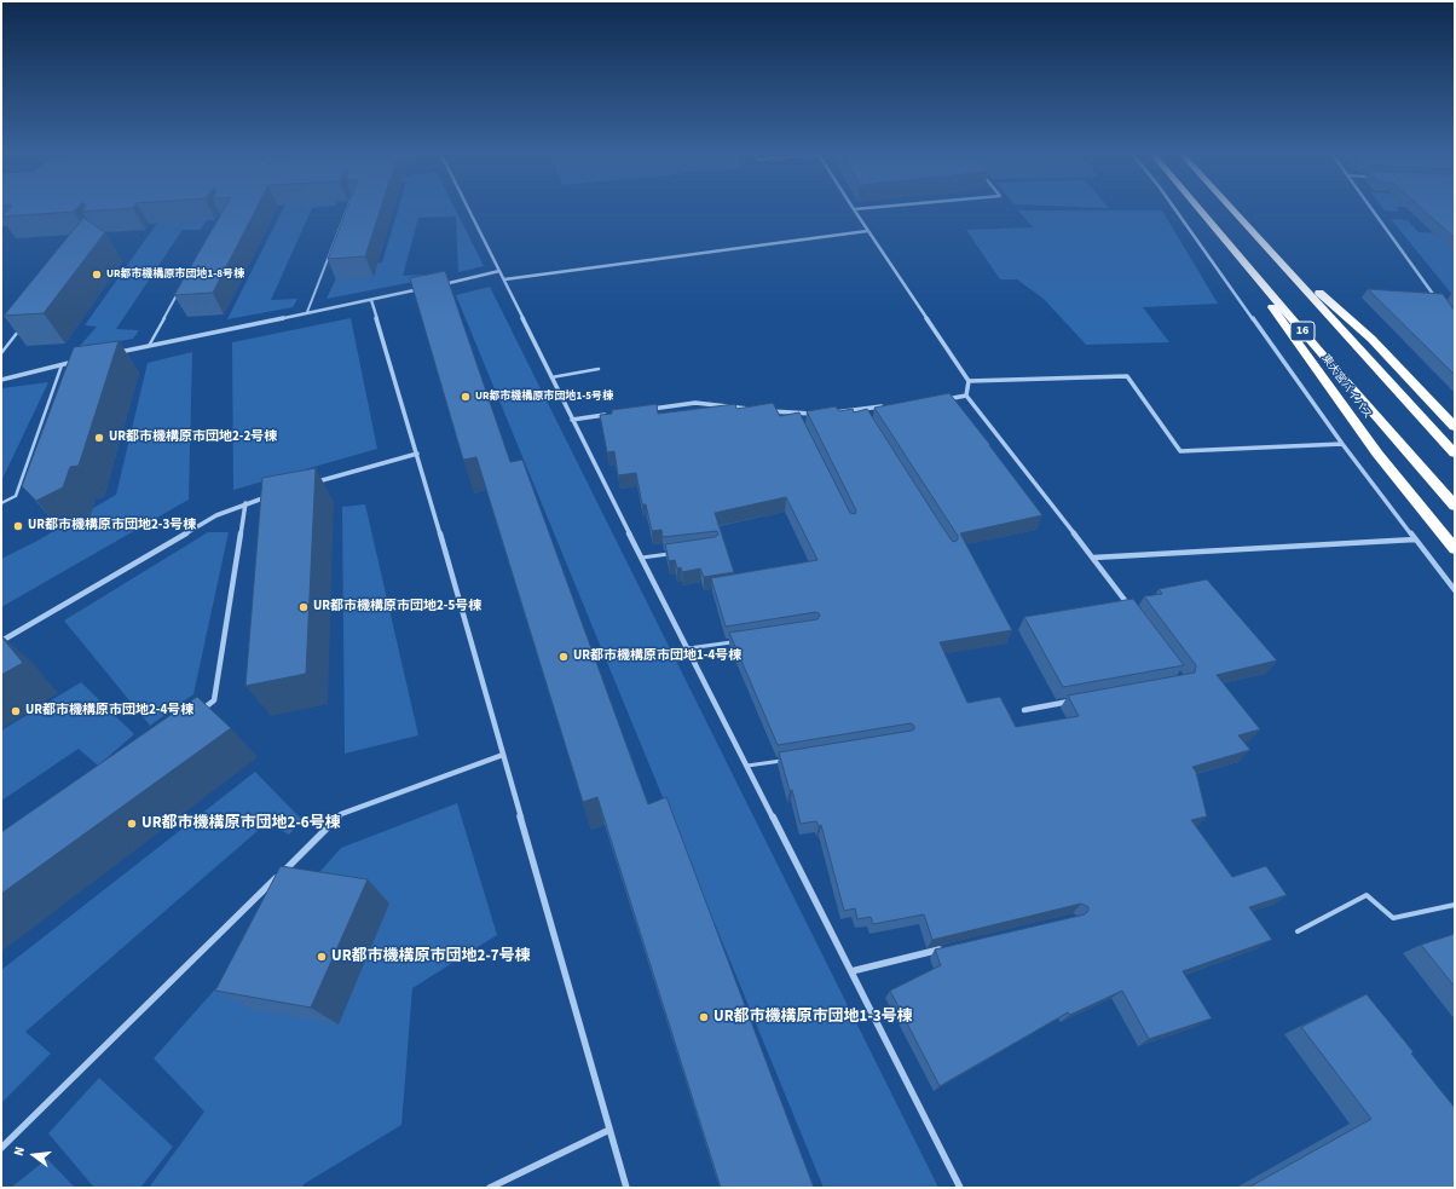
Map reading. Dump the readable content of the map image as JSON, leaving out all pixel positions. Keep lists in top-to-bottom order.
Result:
{
  "streets": {
    "highway": ["16", "東大宮バイパス"]
  },
  "places": [
    "UR都市機構原市団地1-8号棟",
    "UR都市機構原市団地1-5号棟",
    "UR都市機構原市団地2-2号棟",
    "UR都市機構原市団地2-3号棟",
    "UR都市機構原市団地2-5号棟",
    "UR都市機構原市団地1-4号棟",
    "UR都市機構原市団地2-4号棟",
    "UR都市機構原市団地2-6号棟",
    "UR都市機構原市団地2-7号棟",
    "UR都市機構原市団地1-3号棟"
  ],
  "north": "left"
}
